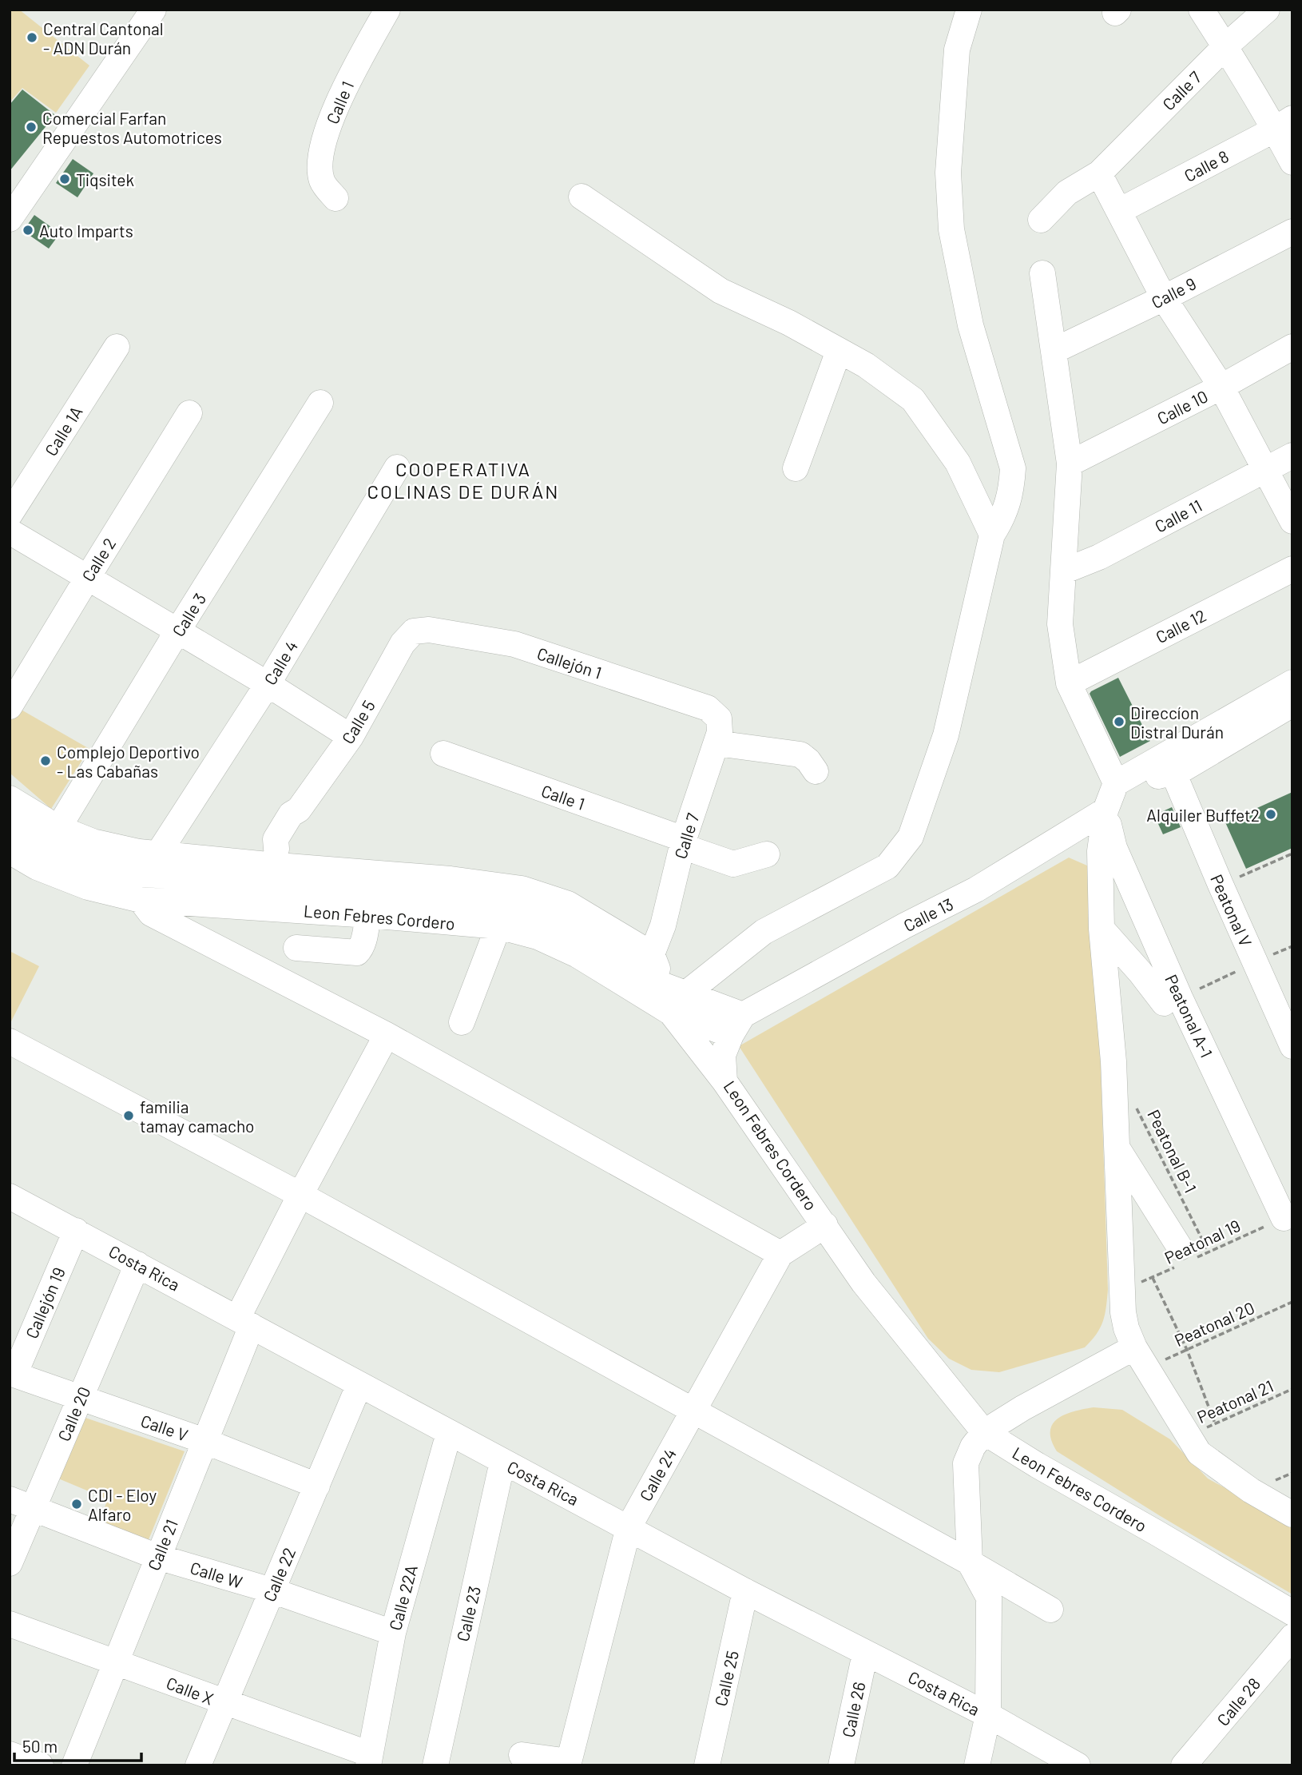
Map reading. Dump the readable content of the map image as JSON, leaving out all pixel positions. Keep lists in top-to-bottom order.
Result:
{
  "streets": {
    "street": [
      "Calle 7",
      "Calle 1",
      "Calle 8",
      "Calle 9",
      "Calle 10",
      "Calle 1A",
      "Calle 11",
      "Calle 2",
      "Calle 3",
      "Calle 12",
      "Calle 4",
      "Callejón 1",
      "Calle 5",
      "Peatonal V",
      "Calle 13",
      "Leon Febres Cordero",
      "Peatonal A-1",
      "Costa Rica",
      "Callejón 19",
      "Calle 20",
      "Calle V",
      "Calle 24",
      "Calle 21",
      "Calle W",
      "Calle 22",
      "Calle 22A",
      "Calle 23",
      "Calle 25",
      "Calle X",
      "Calle 28",
      "Calle 26"
    ],
    "path": [
      "Peatonal B-1",
      "Peatonal 19",
      "Peatonal 20",
      "Peatonal 21"
    ]
  },
  "crossings": [
    ["Calle 7", "Calle 1"],
    ["Calle 7", "Callejón 1"],
    ["Callejón 1", "Calle 5"],
    ["Calle 5", "Leon Febres Cordero"],
    ["Calle 13", "Leon Febres Cordero"],
    ["Calle 13", "Peatonal A-1"],
    ["Leon Febres Cordero", "Calle 24"],
    ["Peatonal A-1", "Peatonal 19"],
    ["Peatonal B-1", "Peatonal 19"],
    ["Costa Rica", "Callejón 19"],
    ["Costa Rica", "Calle 20"],
    ["Costa Rica", "Calle 24"],
    ["Costa Rica", "Calle 21"],
    ["Costa Rica", "Calle 22"],
    ["Costa Rica", "Calle 22A"],
    ["Costa Rica", "Calle 23"],
    ["Costa Rica", "Calle 25"],
    ["Costa Rica", "Calle 26"],
    ["Callejón 19", "Calle V"],
    ["Calle 20", "Calle V"],
    ["Calle 20", "Calle W"],
    ["Calle V", "Calle 21"],
    ["Calle V", "Calle 22"],
    ["Calle 21", "Calle W"],
    ["Calle 21", "Calle X"],
    ["Calle W", "Calle 22"],
    ["Calle W", "Calle 22A"],
    ["Calle 22", "Calle X"],
    ["Calle 22A", "Calle X"]
  ],
  "districts": ["COOPERATIVA COLINAS DE DURÁN"],
  "places": [
    "Central Cantonal - ADN Durán",
    "Comercial Farfan Repuestos Automotrices",
    "Tiqsitek",
    "Auto Imparts",
    "Direccíon Distral Durán",
    "Complejo Deportivo - Las Cabañas",
    "Alquiler Buffet2",
    "familia tamay camacho",
    "CDI - Eloy Alfaro"
  ],
  "scale_bar": "50 m"
}
